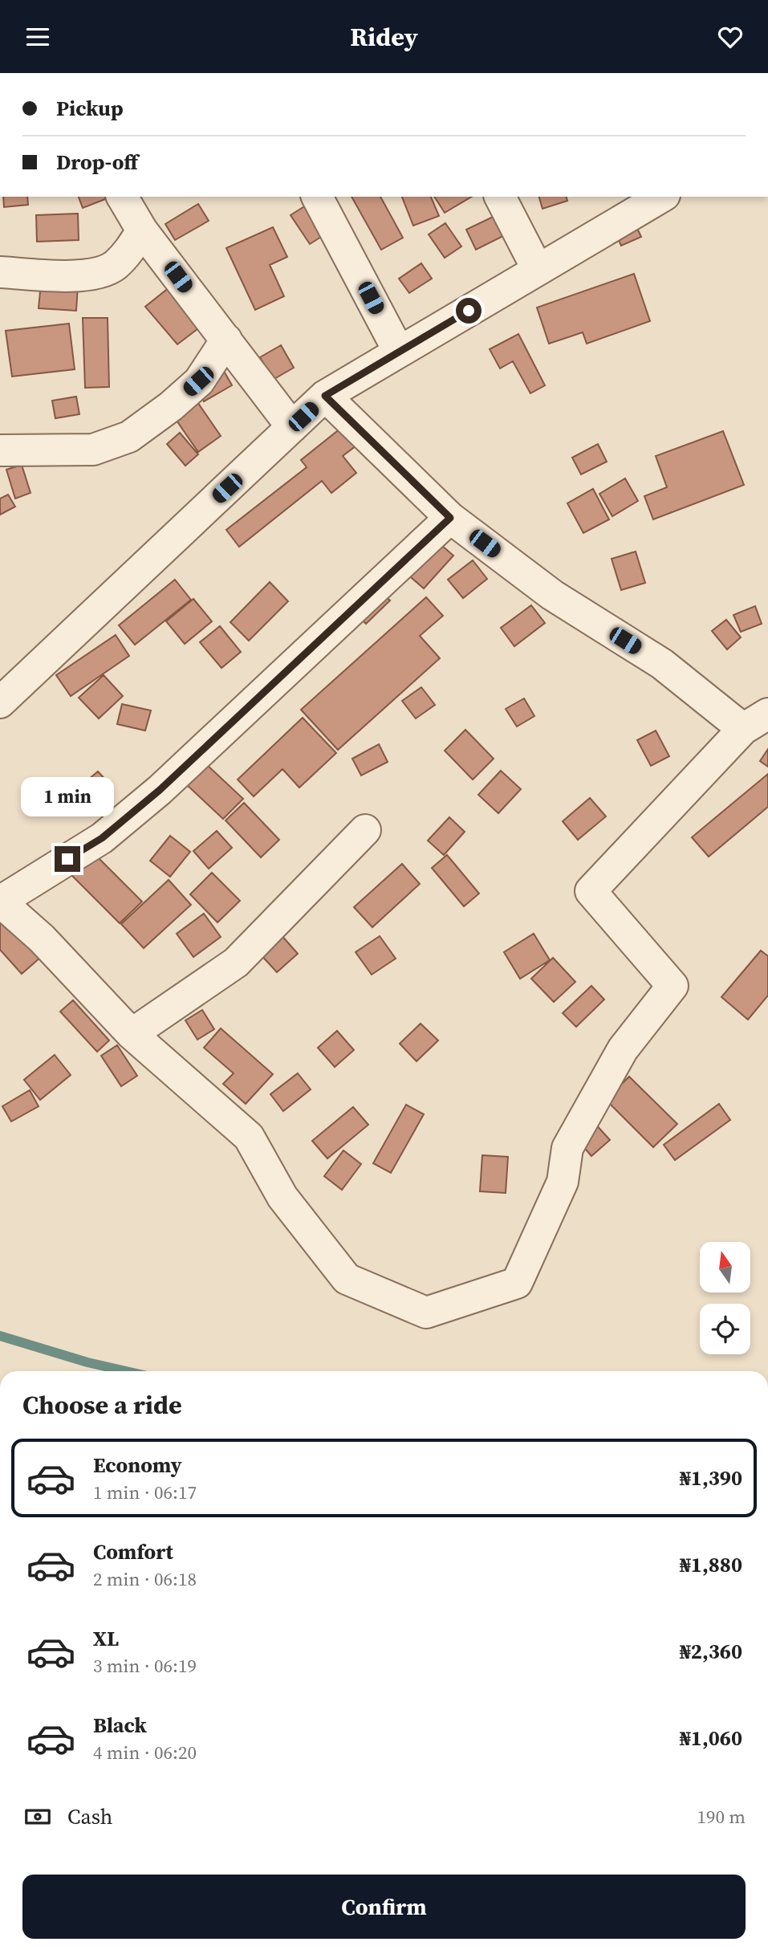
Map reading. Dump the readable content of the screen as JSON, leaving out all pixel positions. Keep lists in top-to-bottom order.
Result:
{
  "north": "top",
  "page": {
    "header": "Ridey",
    "banner": ["Pickup", "Drop-off"],
    "bubble": "1 min",
    "heading": "Choose a ride",
    "list": [
      {
        "name": "Economy",
        "note": "1 min · 06:17",
        "value": "₦1,390"
      },
      {
        "name": "Comfort",
        "note": "2 min · 06:18",
        "value": "₦1,880"
      },
      {
        "name": "XL",
        "note": "3 min · 06:19",
        "value": "₦2,360"
      },
      {
        "name": "Black",
        "note": "4 min · 06:20",
        "value": "₦1,060"
      }
    ],
    "pay": ["Cash", "190 m"],
    "buttons": "Confirm"
  }
}
